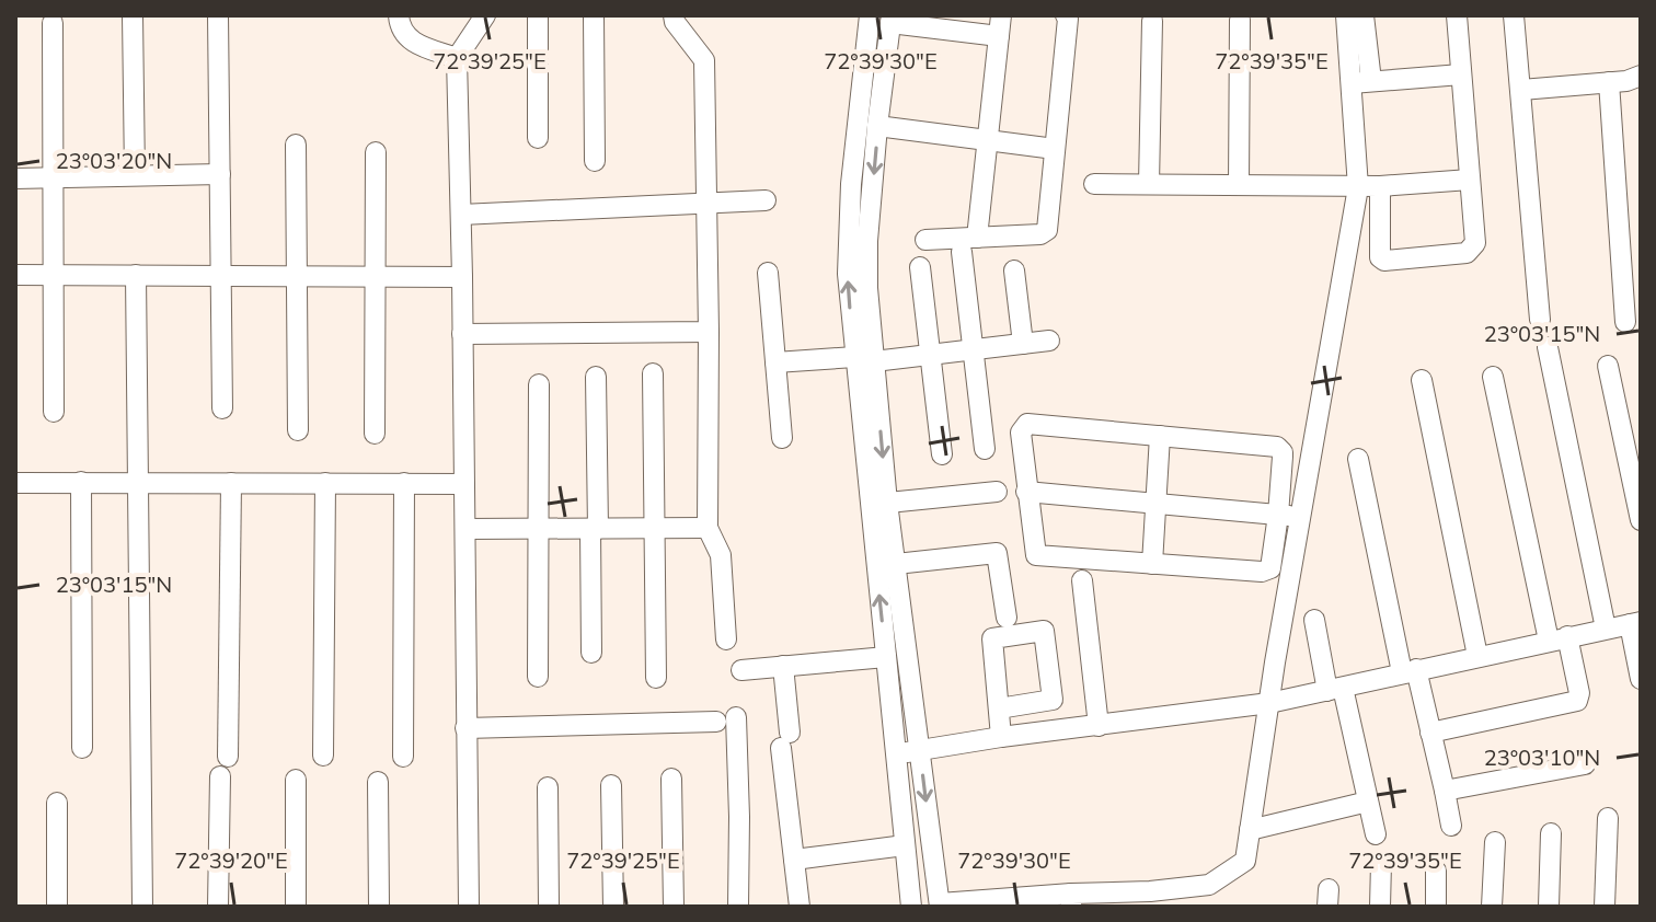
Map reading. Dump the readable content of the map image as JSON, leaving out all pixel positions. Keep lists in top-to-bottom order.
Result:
{
  "coordinates": [
    "72°39'30\"E",
    "72°39'35\"E",
    "72°39'25\"E",
    "23°03'20\"N",
    "23°03'15\"N",
    "23°03'10\"N",
    "72°39'20\"E"
  ]
}
